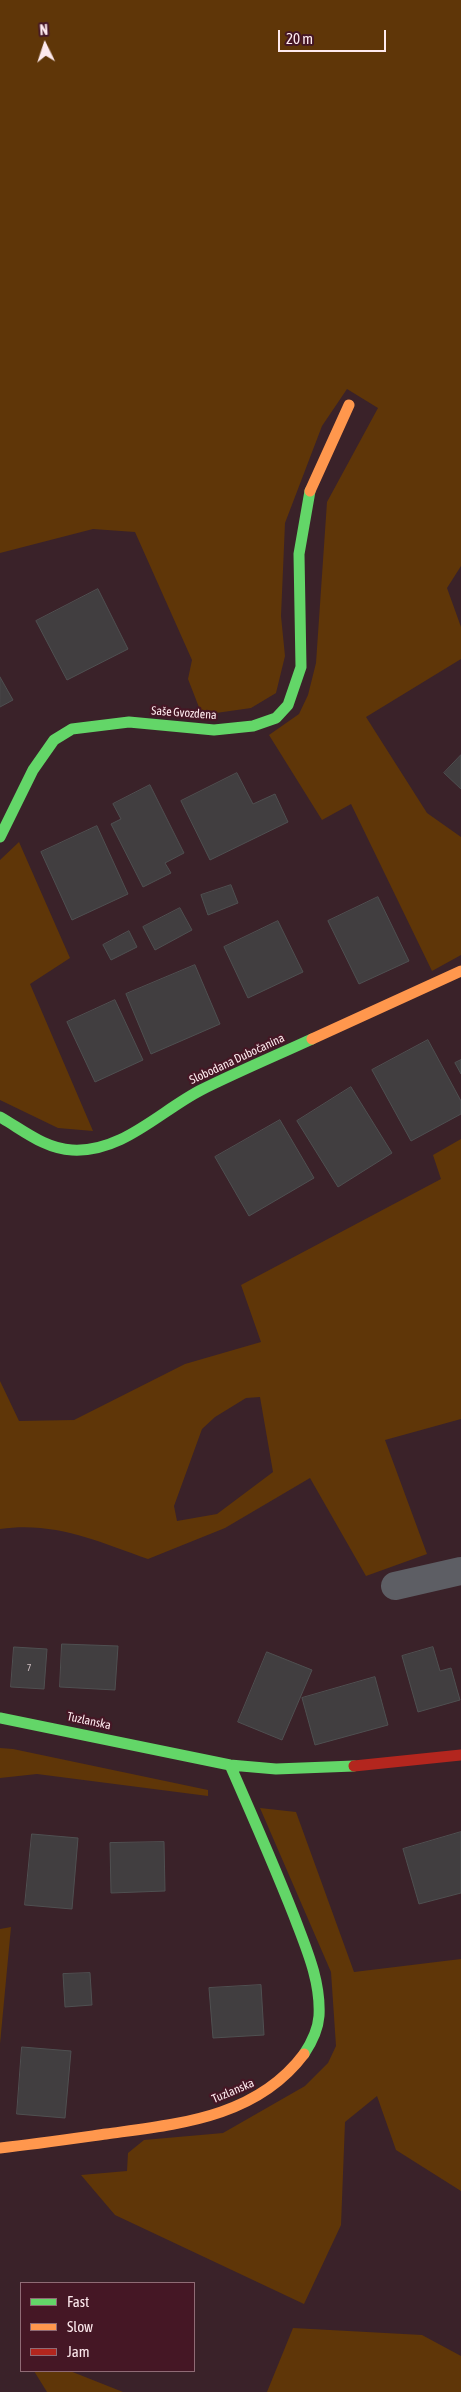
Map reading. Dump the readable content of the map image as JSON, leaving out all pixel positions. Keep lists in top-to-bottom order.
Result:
{
  "streets": {
    "street": ["Saše Gvozdena", "Slobodana Dubočanina", "Tuzlanska"]
  },
  "house_numbers": ["7"],
  "legend": ["Fast", "Slow", "Jam"],
  "scale_bar": "20 m",
  "north": "top"
}
